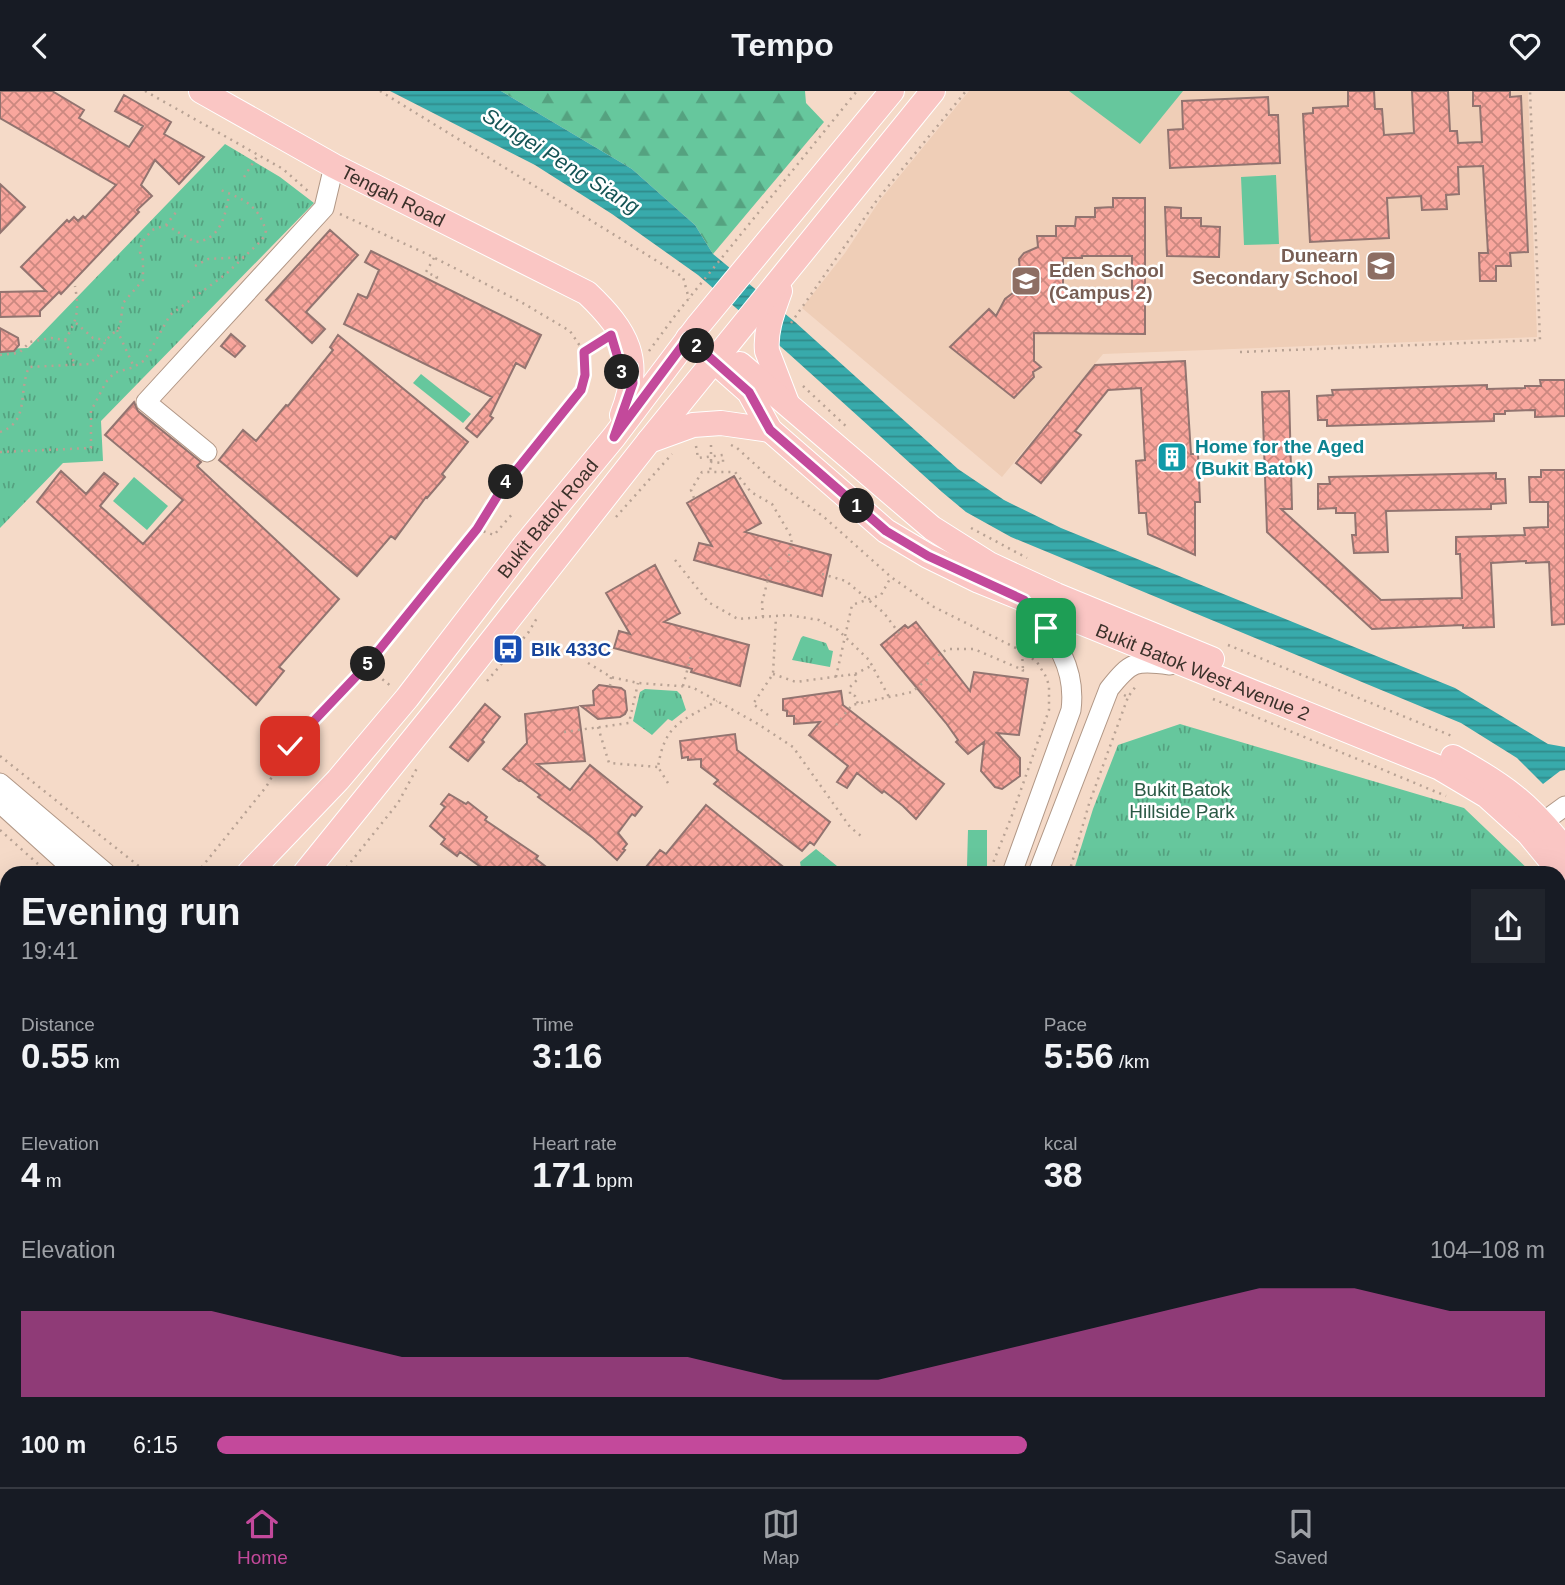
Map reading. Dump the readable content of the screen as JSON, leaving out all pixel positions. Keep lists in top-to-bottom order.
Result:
{
  "streets": {
    "main road": ["Tengah Road", "Bukit Batok Road", "Bukit Batok West Avenue 2"]
  },
  "crossings": [
    ["Bukit Batok Road", "Bukit Batok West Avenue 2"]
  ],
  "water": ["Sungei Peng Siang"],
  "parks": ["Bukit Batok Hillside Park"],
  "places": {
    "school or university": ["Dunearn Secondary School", "Eden School (Campus 2)"],
    "building": ["Home for the Aged (Bukit Batok)"],
    "bus stop": ["Blk 433C"]
  },
  "page": {
    "header": "Tempo",
    "pins": [
      "2",
      "3",
      "4",
      "1",
      "5"
    ],
    "heading": ["Evening run", "19:41"],
    "stats": [
      ["Distance", "0.55 km"],
      ["Time", "3:16"],
      ["Pace", "5:56 /km"],
      ["Elevation", "4 m"],
      ["Heart rate", "171 bpm"],
      ["kcal", "38"]
    ],
    "chart": ["Elevation", "104–108 m"],
    "list": [
      {
        "name": "100 m",
        "note": "6:15"
      }
    ],
    "tabs": ["Home", "Map", "Saved"]
  }
}
